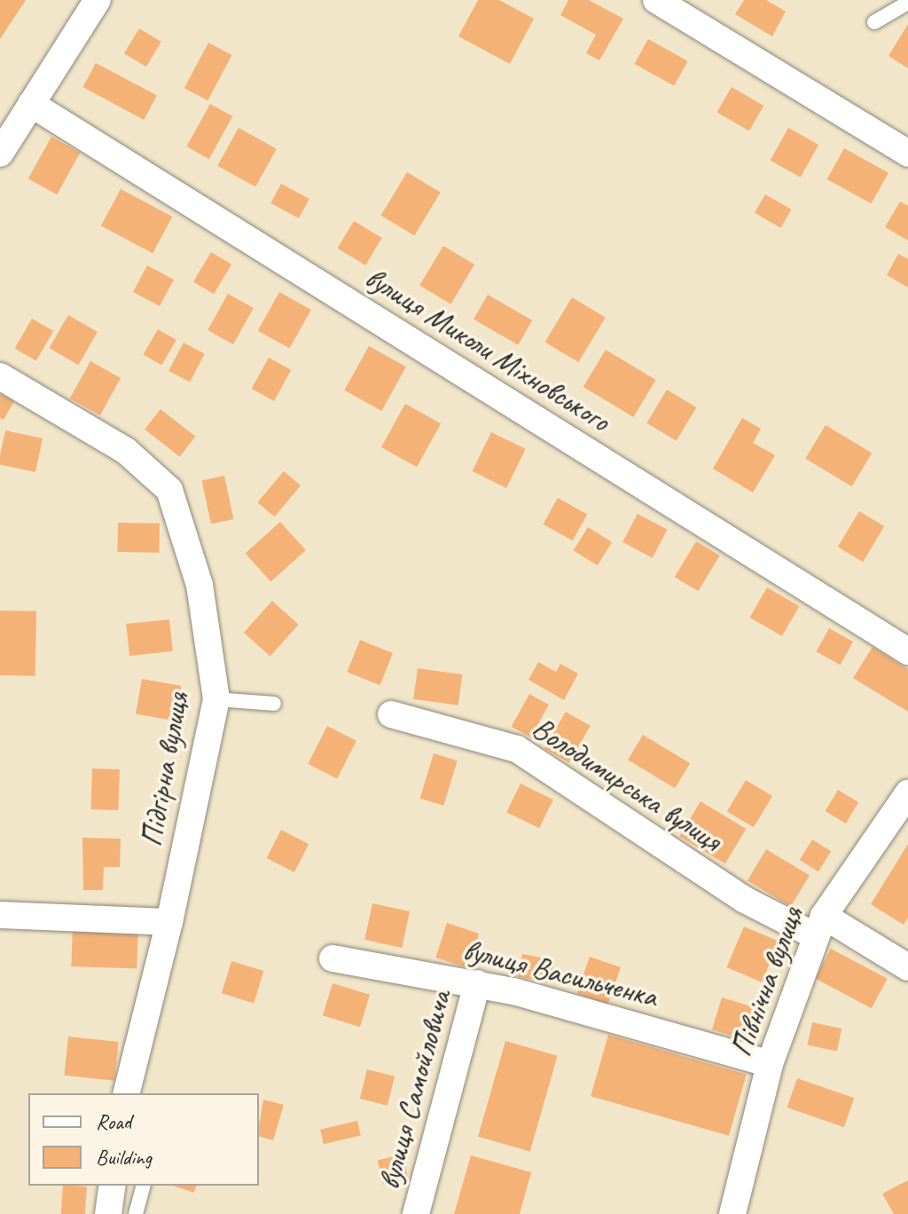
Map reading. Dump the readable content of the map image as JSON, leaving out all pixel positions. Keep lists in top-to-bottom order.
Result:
{
  "streets": {
    "street": [
      "вулиця Миколи Міхновського",
      "Підгірна вулиця",
      "Володимирська вулиця",
      "вулиця Васильченка",
      "Північна вулиця",
      "вулиця Самойловича"
    ]
  },
  "crossings": [
    ["Володимирська вулиця", "Північна вулиця"],
    ["вулиця Васильченка", "Північна вулиця"],
    ["вулиця Васильченка", "вулиця Самойловича"]
  ],
  "legend": ["Road", "Building"]
}
